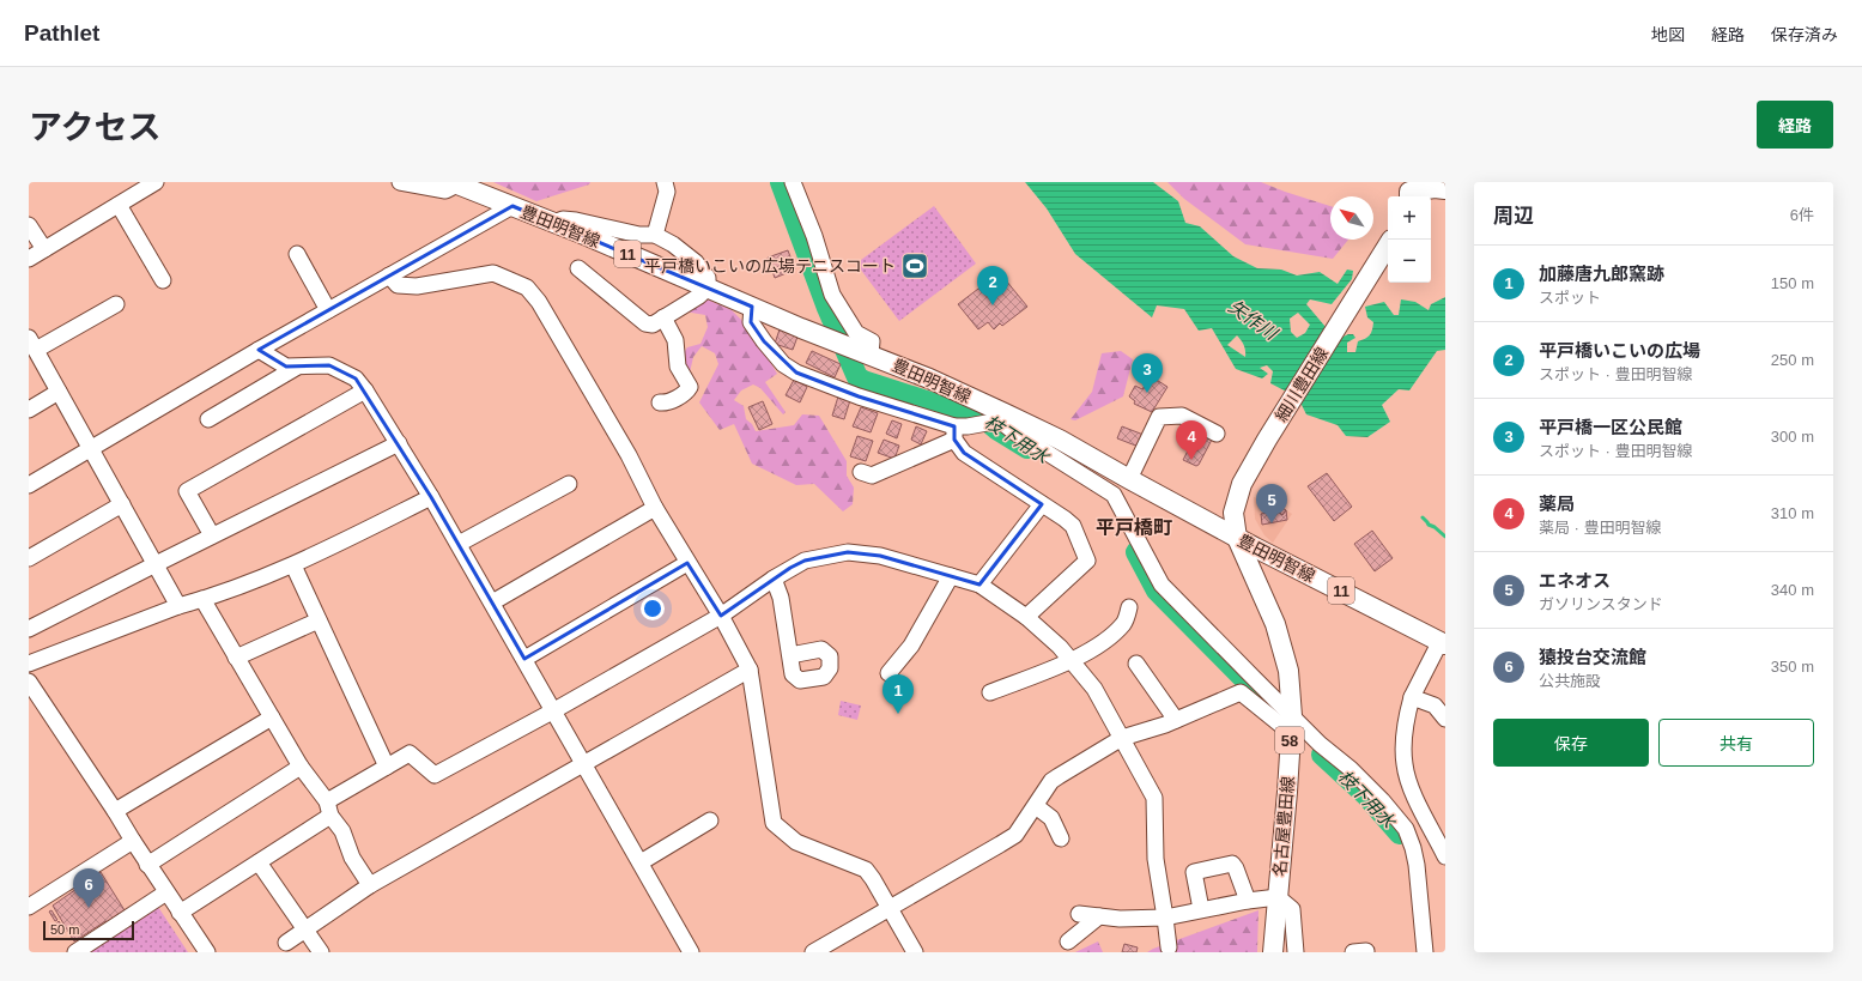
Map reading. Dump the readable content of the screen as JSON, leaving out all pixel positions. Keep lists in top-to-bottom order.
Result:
{
  "streets": {
    "main road": [
      "豊田明智線",
      "11",
      "細川豊田線",
      "58",
      "名古屋豊田線"
    ]
  },
  "crossings": [
    ["豊田明智線", "細川豊田線"],
    ["豊田明智線", "名古屋豊田線"],
    ["細川豊田線", "名古屋豊田線"]
  ],
  "districts": ["平戸橋町"],
  "water": ["矢作川", "枝下用水"],
  "places": {
    "sports": ["平戸橋いこいの広場テニスコート"]
  },
  "scale_bar": "50 m",
  "north": "top left",
  "page": {
    "header": "Pathlet",
    "nav": ["地図", "経路", "保存済み"],
    "title": "アクセス",
    "buttons": [
      "経路",
      ["保存", "共有"]
    ],
    "heading": ["周辺", "6件"],
    "map_buttons": ["+", "−"],
    "list": [
      {
        "mark": "1",
        "name": "加藤唐九郎窯跡",
        "note": "スポット",
        "value": "150 m"
      },
      {
        "mark": "2",
        "name": "平戸橋いこいの広場",
        "note": "スポット · 豊田明智線",
        "value": "250 m"
      },
      {
        "mark": "3",
        "name": "平戸橋一区公民館",
        "note": "スポット · 豊田明智線",
        "value": "300 m"
      },
      {
        "mark": "4",
        "name": "薬局",
        "note": "薬局 · 豊田明智線",
        "value": "310 m"
      },
      {
        "mark": "5",
        "name": "エネオス",
        "note": "ガソリンスタンド",
        "value": "340 m"
      },
      {
        "mark": "6",
        "name": "猿投台交流館",
        "note": "公共施設",
        "value": "350 m"
      }
    ],
    "pins": [
      "2",
      "3",
      "4",
      "5",
      "1",
      "6"
    ],
    "scale": "50 m"
  }
}
